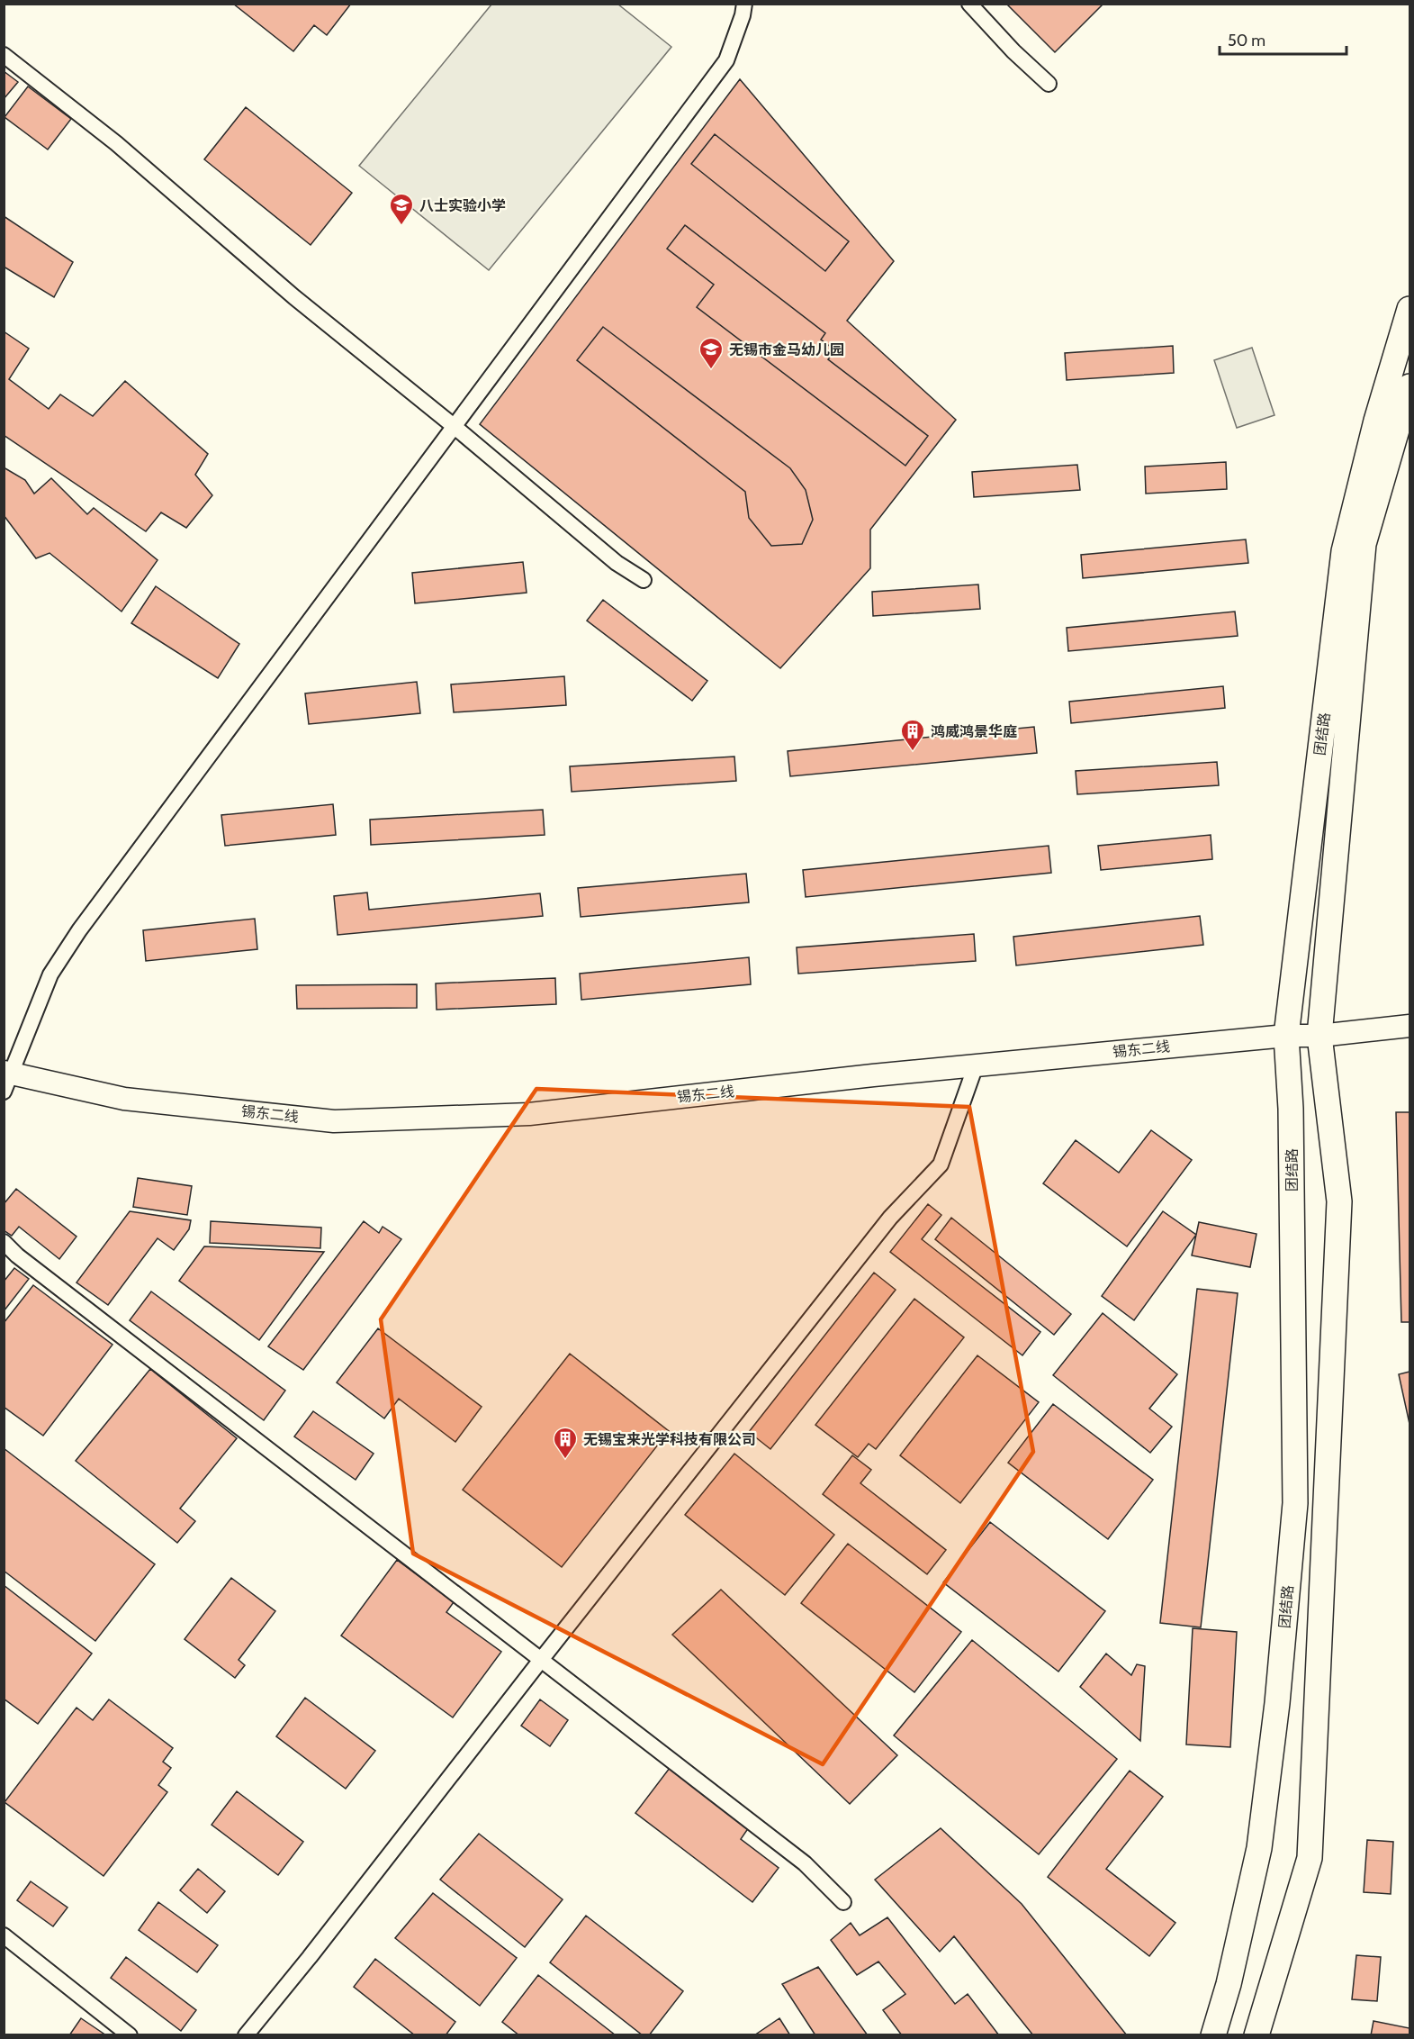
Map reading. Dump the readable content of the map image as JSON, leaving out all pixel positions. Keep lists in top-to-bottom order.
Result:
{
  "streets": {
    "main road": ["团结路", "锡东二线"]
  },
  "crossings": [
    ["团结路", "锡东二线"]
  ],
  "places": {
    "school or university": ["八士实验小学", "无锡市金马幼儿园"],
    "building": ["鸿威鸿景华庭", "无锡宝来光学科技有限公司"]
  },
  "scale_bar": "50 m"
}
